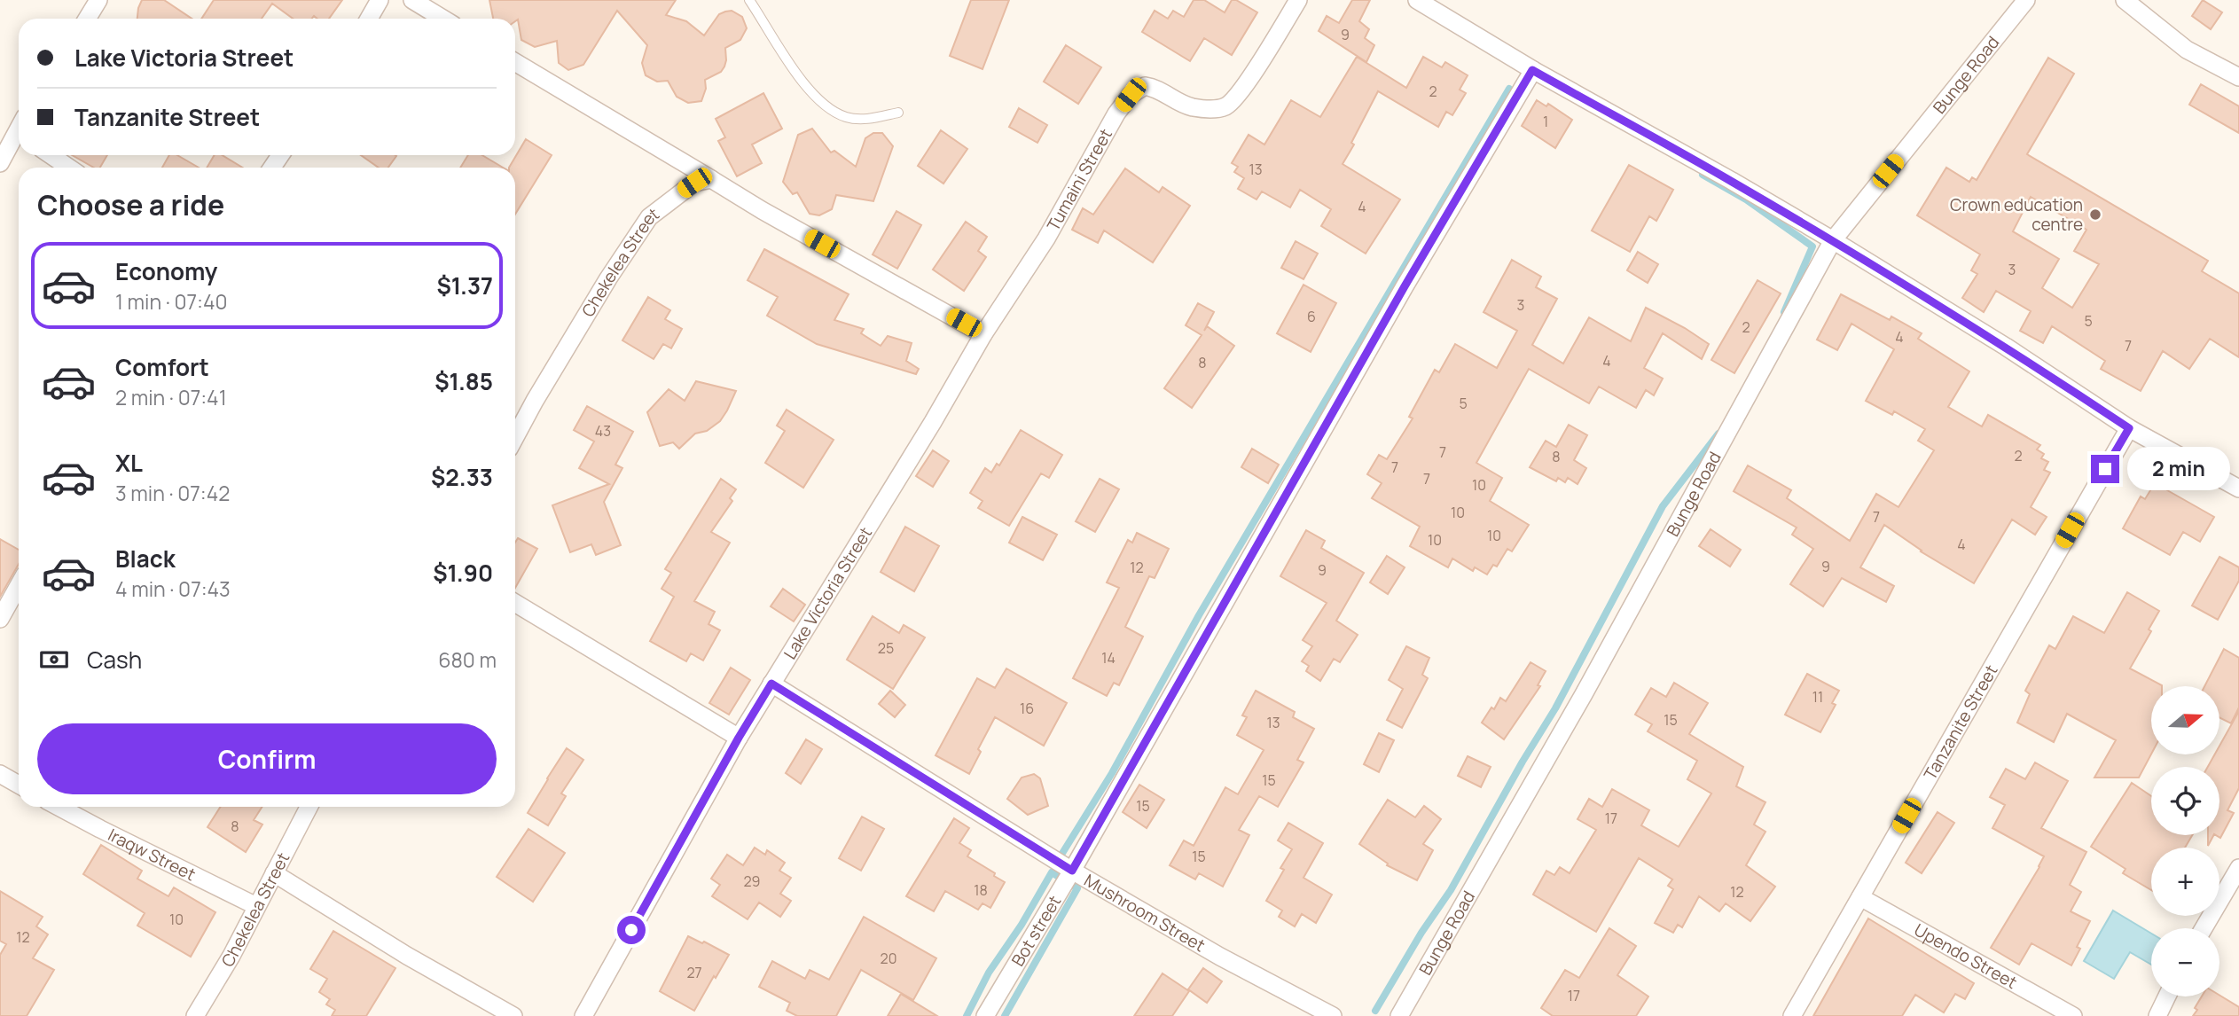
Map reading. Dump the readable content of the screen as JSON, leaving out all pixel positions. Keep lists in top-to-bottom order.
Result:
{
  "streets": {
    "street": [
      "Bunge Road",
      "Tumaini Street",
      "Chekelea Street",
      "Lake Victoria Street",
      "Tanzanite Street",
      "Iraqw Street",
      "Mushroom Street",
      "Bot street",
      "Upendo Street"
    ]
  },
  "crossings": [
    ["Tumaini Street", "Lake Victoria Street"],
    ["Chekelea Street", "Iraqw Street"],
    ["Lake Victoria Street", "Mushroom Street"],
    ["Tanzanite Street", "Upendo Street"],
    ["Mushroom Street", "Bot street"]
  ],
  "places": ["Crown education centre"],
  "house_numbers": [
    "9",
    "2",
    "1",
    "13",
    "4",
    "3",
    "3",
    "6",
    "5",
    "2",
    "4",
    "7",
    "4",
    "8",
    "5",
    "43",
    "7",
    "2",
    "8",
    "7",
    "7",
    "10",
    "10",
    "7",
    "10",
    "10",
    "4",
    "9",
    "12",
    "9",
    "25",
    "14",
    "11",
    "16",
    "15",
    "13",
    "15",
    "15",
    "17",
    "8",
    "15",
    "29",
    "18",
    "12",
    "10",
    "12",
    "20",
    "27",
    "17"
  ],
  "north": "right",
  "page": {
    "banner": ["Lake Victoria Street", "Tanzanite Street"],
    "heading": "Choose a ride",
    "list": [
      {
        "name": "Economy",
        "note": "1 min · 07:40",
        "value": "$1.37"
      },
      {
        "name": "Comfort",
        "note": "2 min · 07:41",
        "value": "$1.85"
      },
      {
        "name": "XL",
        "note": "3 min · 07:42",
        "value": "$2.33"
      },
      {
        "name": "Black",
        "note": "4 min · 07:43",
        "value": "$1.90"
      }
    ],
    "bubble": "2 min",
    "pay": ["Cash", "680 m"],
    "map_buttons": ["+", "−"],
    "buttons": "Confirm"
  }
}
